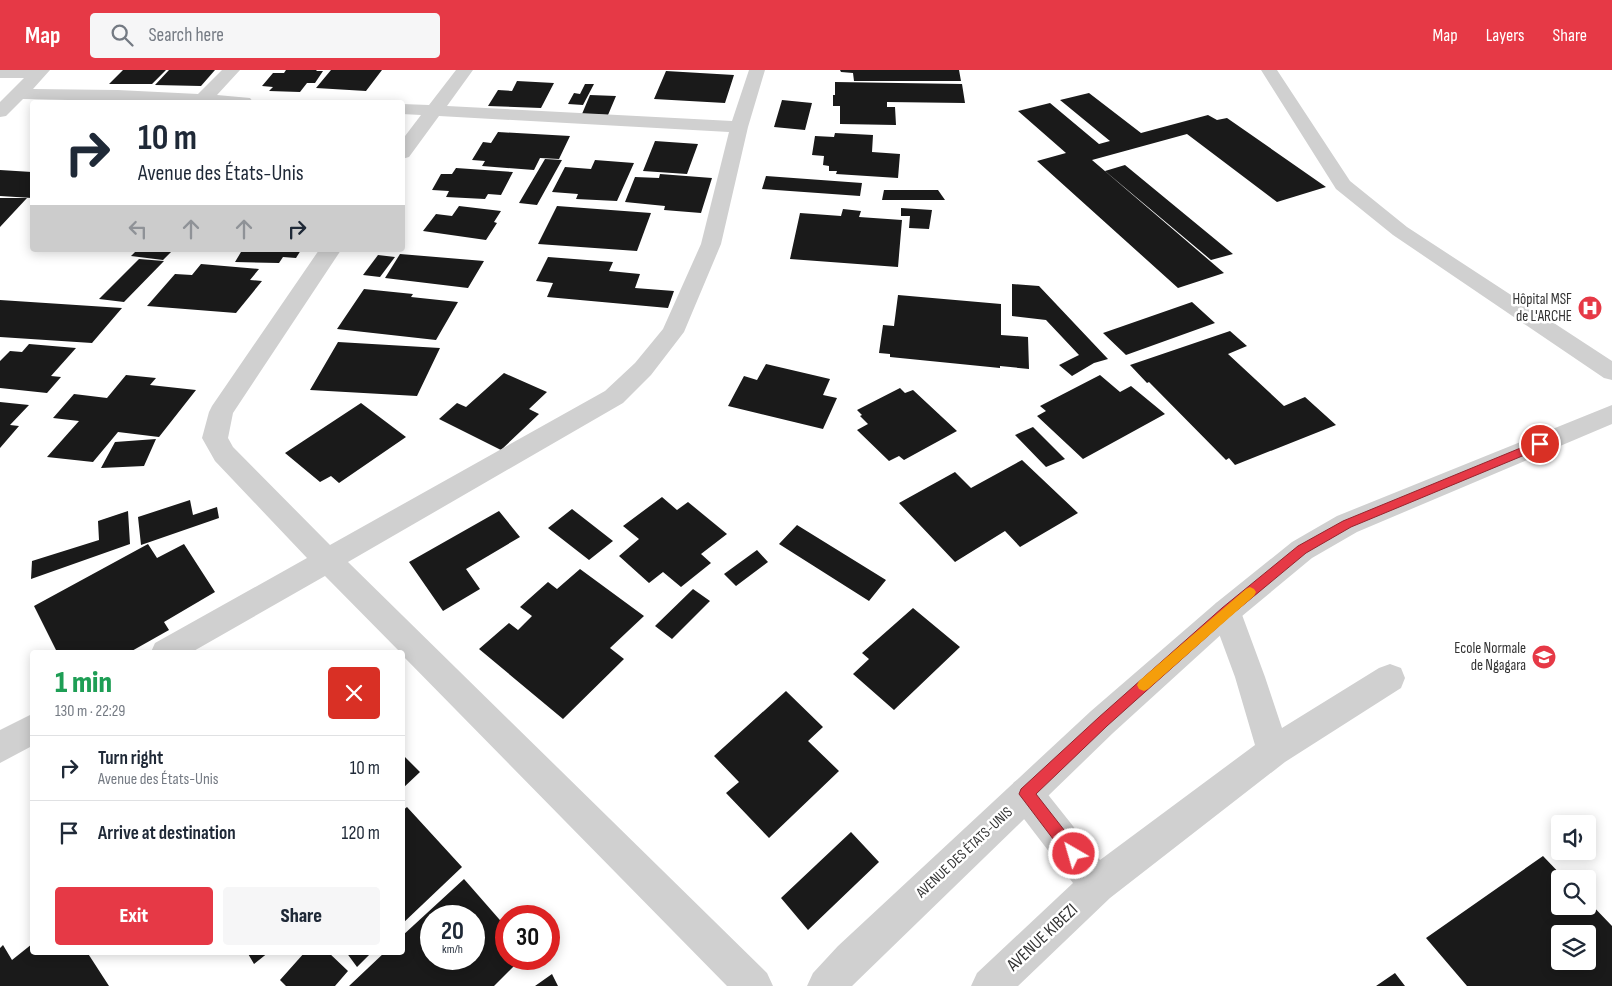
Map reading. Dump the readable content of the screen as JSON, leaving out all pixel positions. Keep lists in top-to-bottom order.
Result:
{
  "streets": {
    "street": ["AVENUE DES ÉTATS-UNIS", "AVENUE KIBEZI"]
  },
  "places": {
    "hospital": ["Hôpital MSF de L'ARCHE"],
    "school or university": ["Ecole Normale de Ngagara"]
  },
  "page": {
    "header": "Map",
    "search": "Search here",
    "nav": ["Map", "Layers", "Share"],
    "turn": ["10 m", "Avenue des États-Unis"],
    "heading": ["1 min", "130 m · 22:29"],
    "list": [
      {
        "name": "Turn right",
        "note": "Avenue des États-Unis",
        "value": "10 m"
      },
      {
        "name": "Arrive at destination",
        "value": "120 m"
      }
    ],
    "buttons": ["Exit", "Share"],
    "speed": "20 km/h",
    "limit": "30"
  }
}
